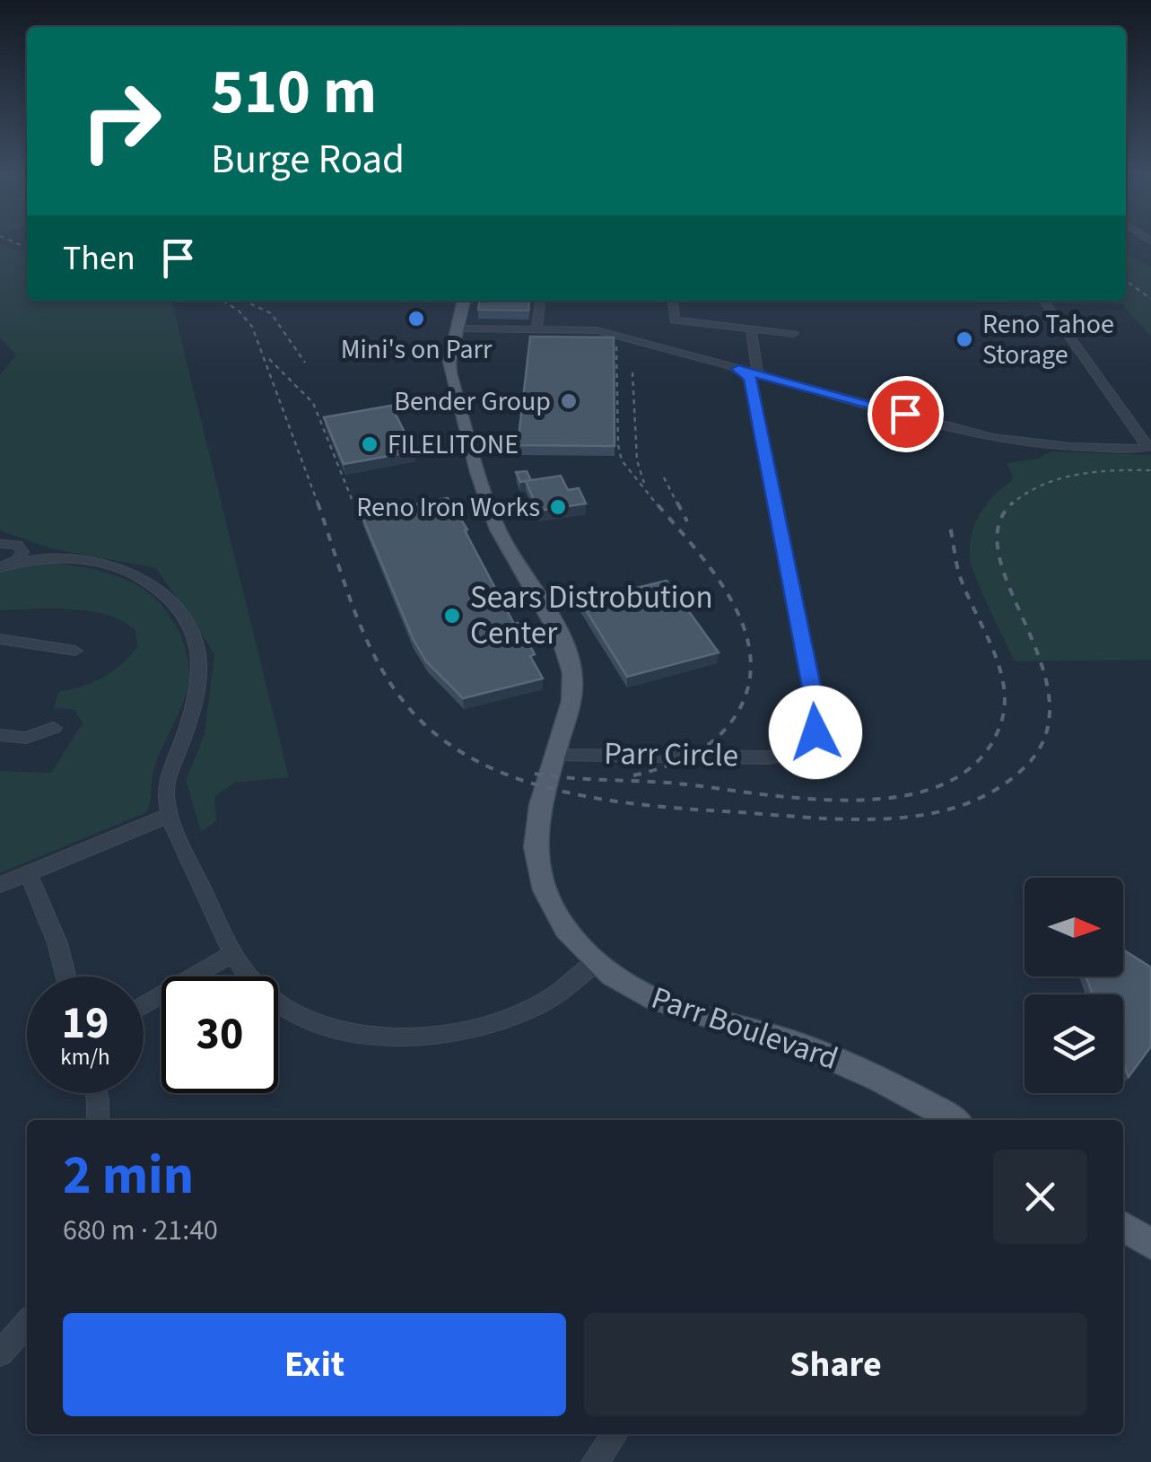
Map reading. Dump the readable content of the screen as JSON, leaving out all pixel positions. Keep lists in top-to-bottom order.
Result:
{
  "streets": {
    "main road": ["Parr Boulevard"],
    "street": ["Parr Circle"]
  },
  "crossings": [
    ["Parr Circle", "Parr Boulevard"]
  ],
  "places": [
    "Mini's on Parr",
    "Reno Tahoe Storage",
    "Bender Group",
    "FILELITONE",
    "Reno Iron Works",
    "Sears Distrobution Center"
  ],
  "north": "right",
  "page": {
    "turn": ["510 m", "Burge Road"],
    "then": "Then",
    "speed": "19 km/h",
    "limit": "30",
    "heading": ["2 min", "680 m · 21:40"],
    "buttons": ["Exit", "Share"]
  }
}
